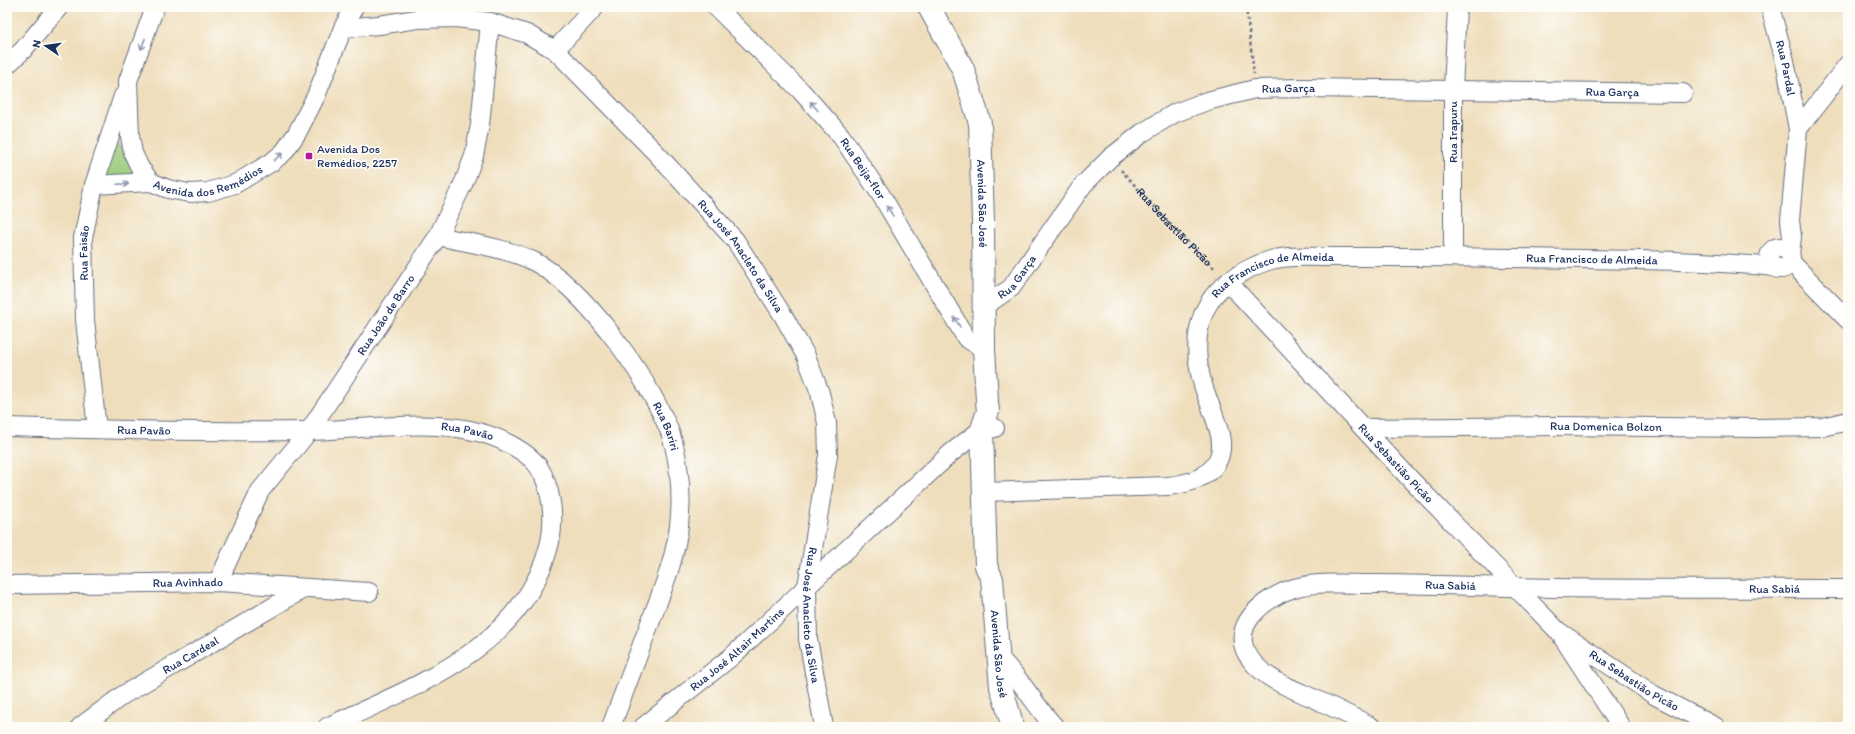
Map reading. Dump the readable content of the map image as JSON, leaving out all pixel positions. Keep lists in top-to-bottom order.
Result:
{
  "streets": {
    "main road": ["Avenida São José"],
    "street": [
      "Rua Pardal",
      "Rua Garça",
      "Rua Irapuru",
      "Rua Beija-flor",
      "Avenida dos Remédios",
      "Rua Sebastião Picão",
      "Rua Faisão",
      "Rua José Anacleto da Silva",
      "Rua Francisco de Almeida",
      "Rua João de Barro",
      "Rua Bariri",
      "Rua Domenica Bolzon",
      "Rua Pavão",
      "Rua Avinhado",
      "Rua Sabiá",
      "Rua José Altair Martins",
      "Rua Cardeal"
    ]
  },
  "crossings": [
    ["Rua Garça", "Rua Irapuru"],
    ["Rua Garça", "Avenida São José"],
    ["Rua Garça", "Rua Sebastião Picão"],
    ["Rua Irapuru", "Rua Francisco de Almeida"],
    ["Rua Beija-flor", "Avenida São José"],
    ["Avenida dos Remédios", "Rua Faisão"],
    ["Avenida dos Remédios", "Rua José Anacleto da Silva"],
    ["Avenida São José", "Rua Francisco de Almeida"],
    ["Avenida São José", "Rua José Altair Martins"],
    ["Rua Sebastião Picão", "Rua Francisco de Almeida"],
    ["Rua Sebastião Picão", "Rua Domenica Bolzon"],
    ["Rua Sebastião Picão", "Rua Sabiá"],
    ["Rua Faisão", "Rua Pavão"],
    ["Rua José Anacleto da Silva", "Rua João de Barro"],
    ["Rua José Anacleto da Silva", "Rua José Altair Martins"],
    ["Rua João de Barro", "Rua Bariri"],
    ["Rua João de Barro", "Rua Pavão"],
    ["Rua João de Barro", "Rua Avinhado"],
    ["Rua Avinhado", "Rua Cardeal"]
  ],
  "one_way": ["Rua Beija-flor"],
  "places": {
    "transit": ["Avenida Dos Remédios, 2257"]
  },
  "north": "left"
}
